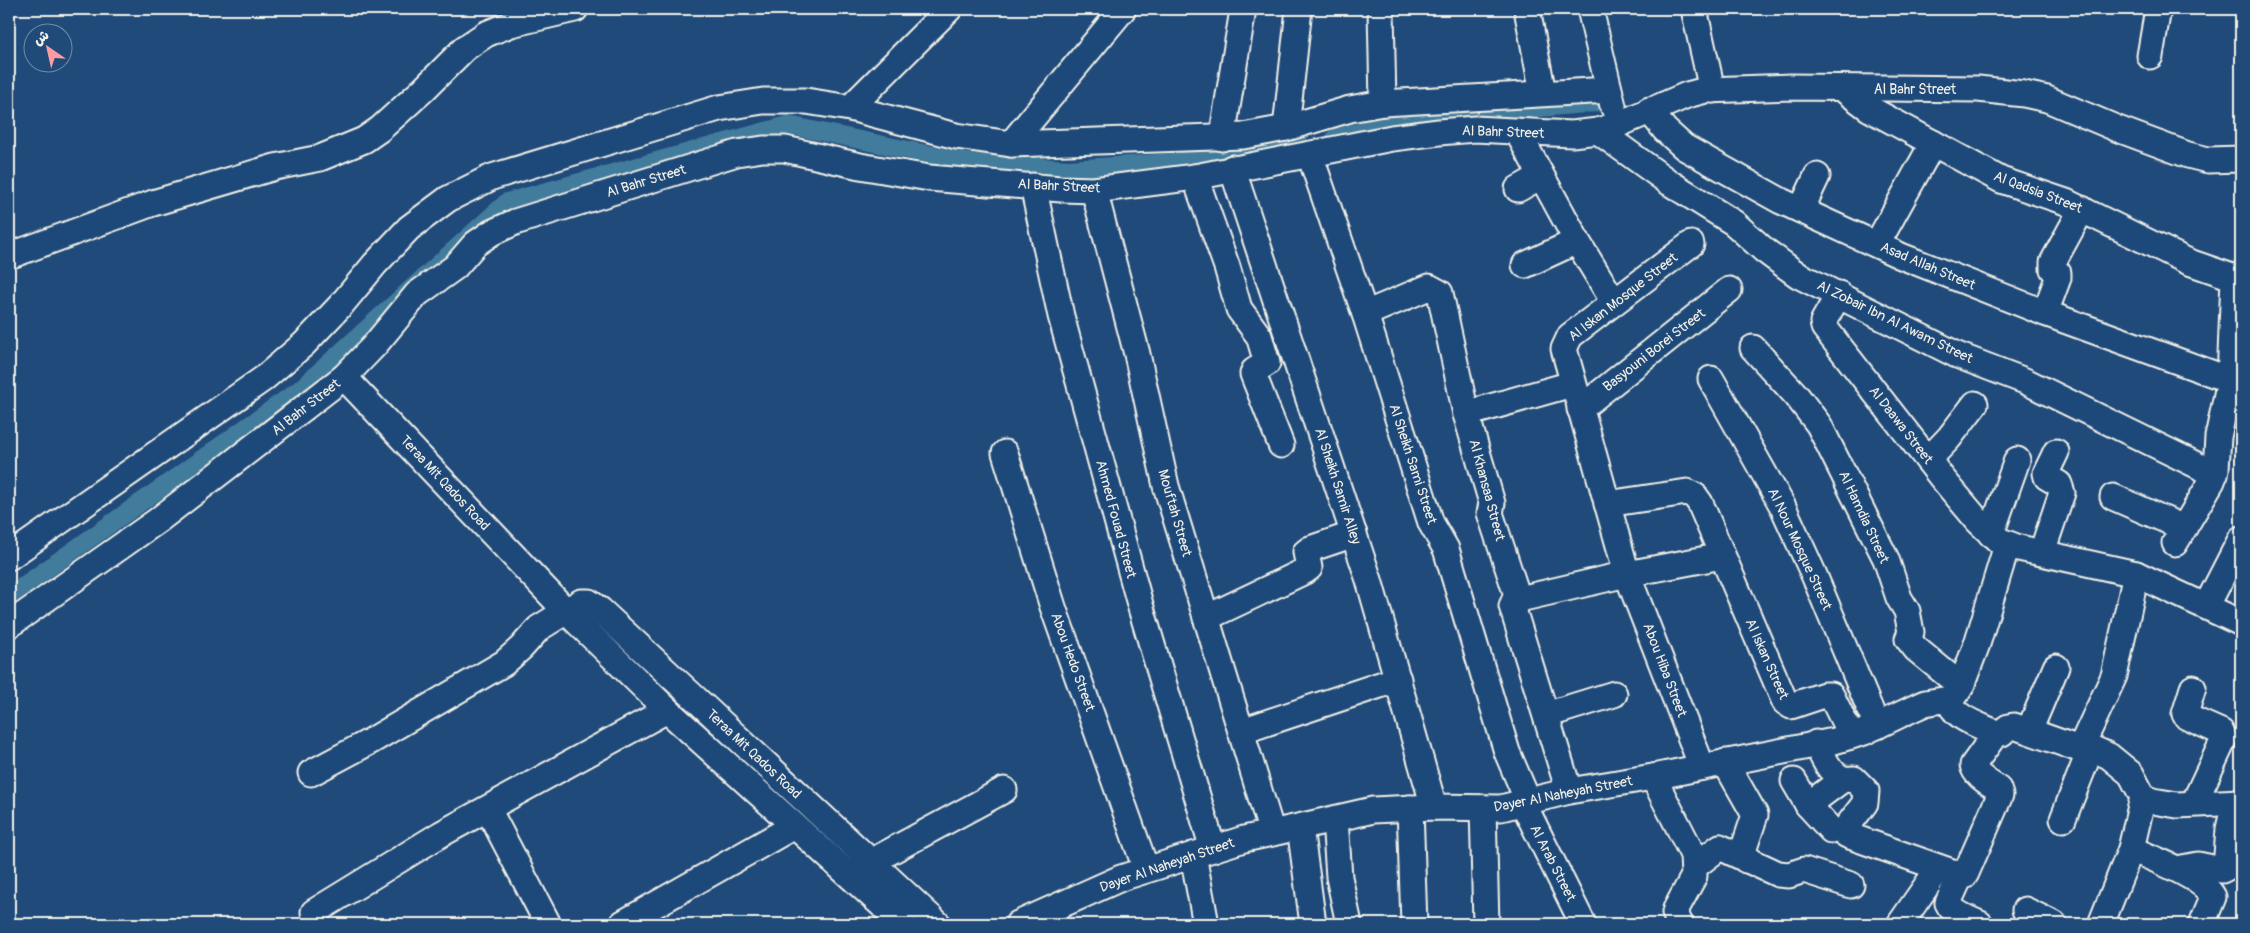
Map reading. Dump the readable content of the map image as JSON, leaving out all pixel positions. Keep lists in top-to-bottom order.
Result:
{
  "streets": {
    "street": [
      "Al Bahr Street",
      "Al Qadsia Street",
      "Asad Allah Street",
      "Al Iskan Mosque Street",
      "Al Zobair Ibn Al Awam Street",
      "Basyouni Borei Street",
      "Al Daawa Street",
      "Al Sheikh Sami Street",
      "Teraa Mit Qados Road",
      "Al Sheikh Samir Alley",
      "Al Khansaa Street",
      "Mouftah Street",
      "Al Hamdia Street",
      "Ahmed Fouad Street",
      "Al Nour Mosque Street",
      "Al Iskan Street",
      "Abou Hedo Street",
      "Abou Hiba Street",
      "Dayer Al Naheyah Street",
      "Al Arab Street"
    ]
  },
  "crossings": [
    ["Al Bahr Street", "Al Qadsia Street"],
    ["Al Bahr Street", "Asad Allah Street"],
    ["Al Bahr Street", "Al Zobair Ibn Al Awam Street"],
    ["Al Bahr Street", "Al Sheikh Sami Street"],
    ["Al Bahr Street", "Teraa Mit Qados Road"],
    ["Al Bahr Street", "Al Sheikh Samir Alley"],
    ["Al Bahr Street", "Mouftah Street"],
    ["Al Bahr Street", "Ahmed Fouad Street"],
    ["Al Zobair Ibn Al Awam Street", "Al Daawa Street"],
    ["Al Sheikh Sami Street", "Al Khansaa Street"],
    ["Al Sheikh Sami Street", "Dayer Al Naheyah Street"],
    ["Al Sheikh Sami Street", "Al Arab Street"],
    ["Al Sheikh Samir Alley", "Dayer Al Naheyah Street"],
    ["Al Khansaa Street", "Dayer Al Naheyah Street"],
    ["Mouftah Street", "Dayer Al Naheyah Street"],
    ["Al Hamdia Street", "Dayer Al Naheyah Street"],
    ["Ahmed Fouad Street", "Dayer Al Naheyah Street"],
    ["Al Nour Mosque Street", "Dayer Al Naheyah Street"],
    ["Al Iskan Street", "Dayer Al Naheyah Street"],
    ["Abou Hedo Street", "Dayer Al Naheyah Street"],
    ["Abou Hiba Street", "Dayer Al Naheyah Street"],
    ["Dayer Al Naheyah Street", "Al Arab Street"]
  ],
  "north": "top left"
}
